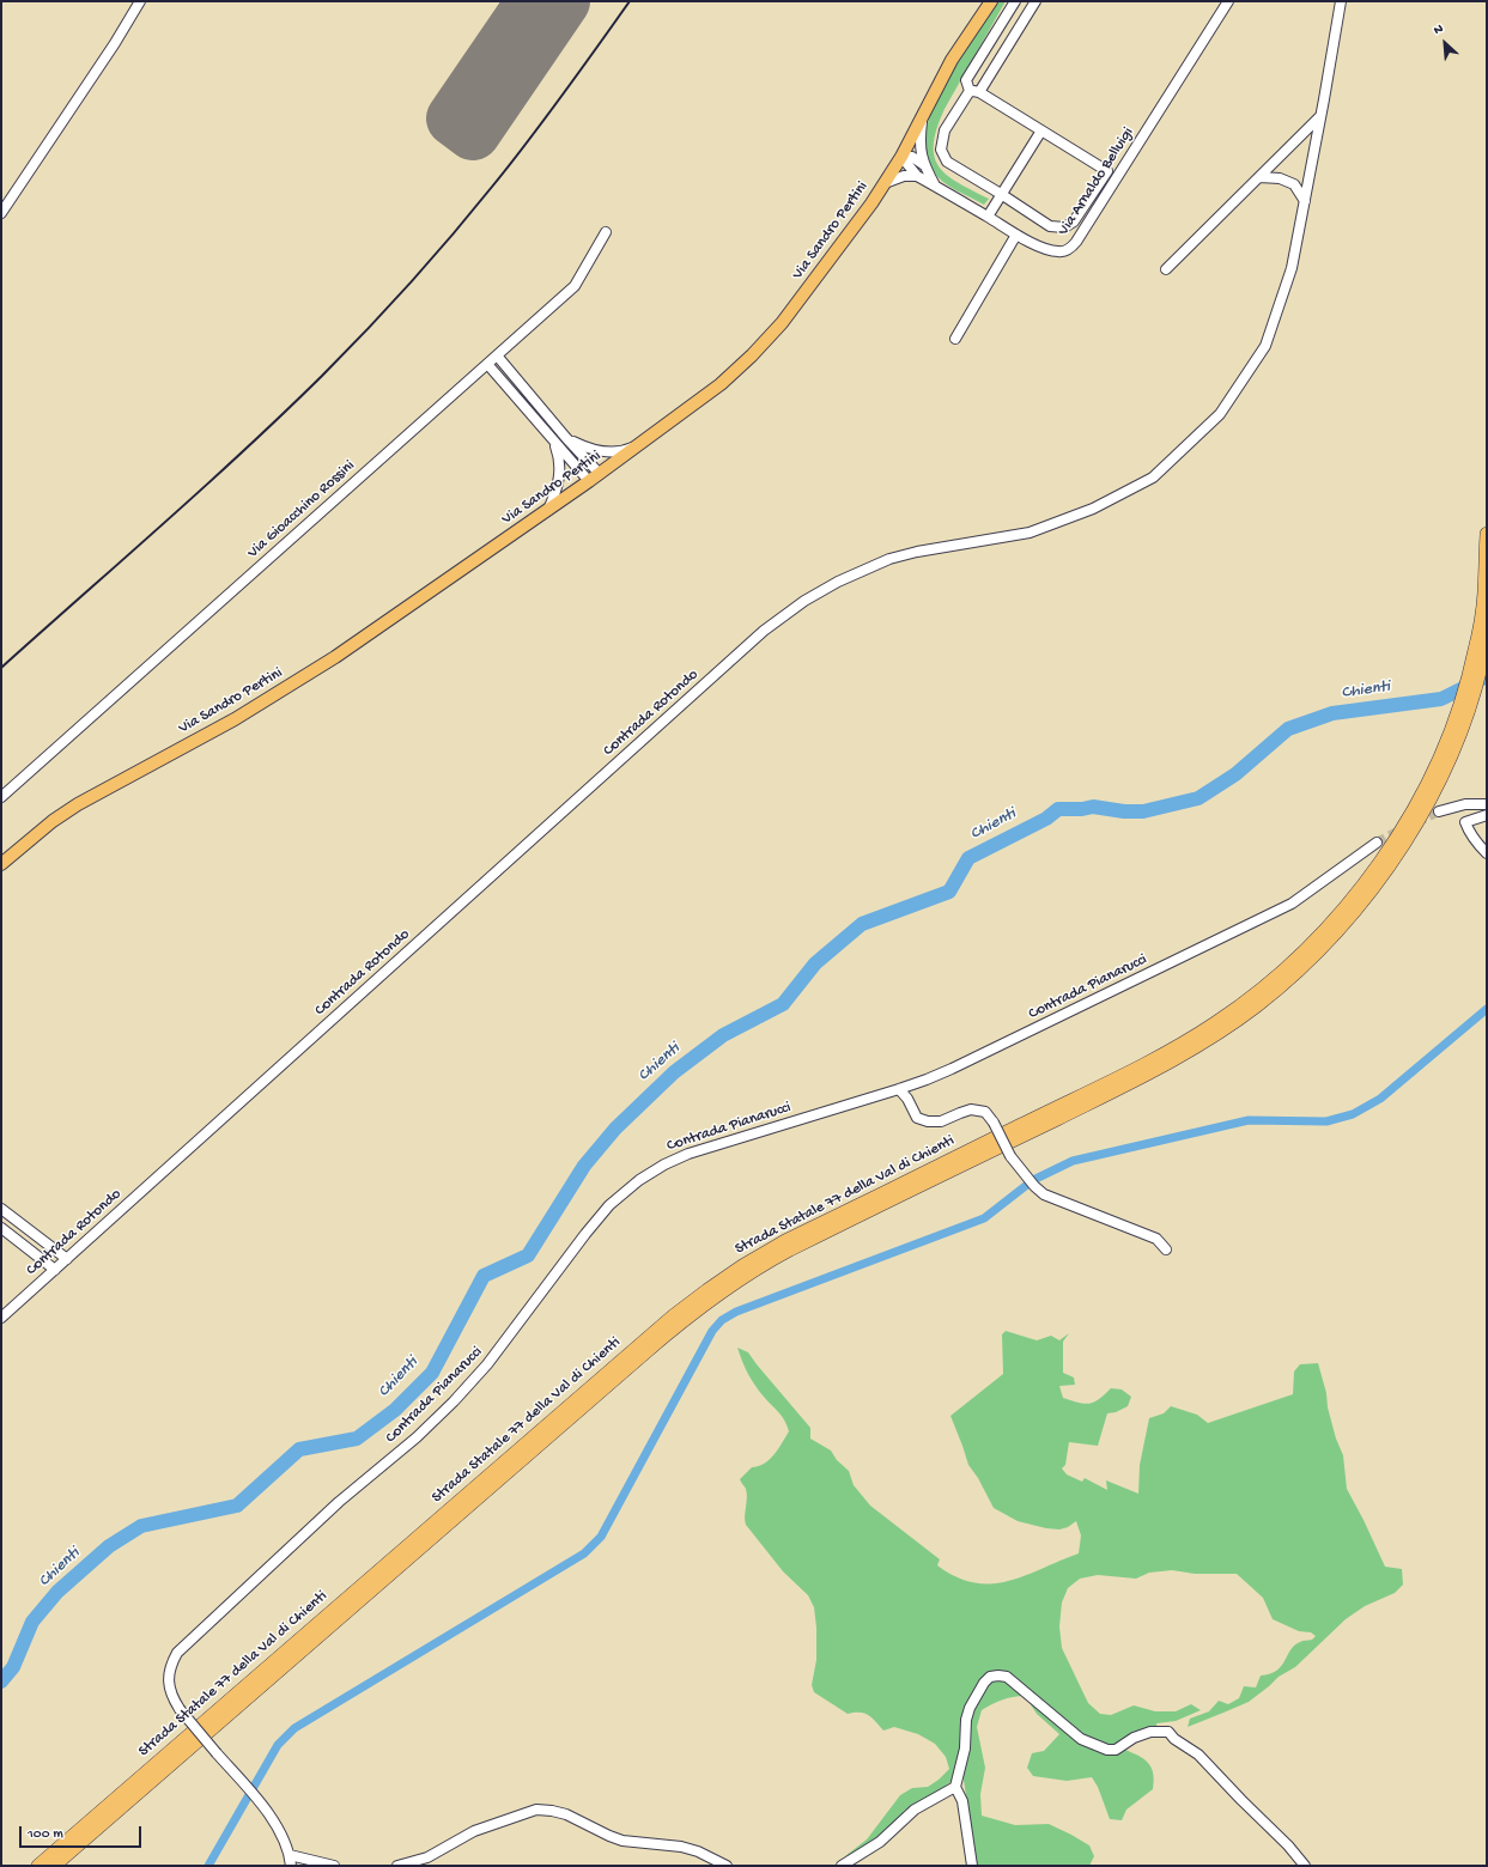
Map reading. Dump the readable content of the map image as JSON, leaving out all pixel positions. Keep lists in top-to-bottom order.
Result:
{
  "streets": {
    "highway": ["Strada Statale 77 della Val di Chienti"],
    "main road": ["Via Sandro Pertini"],
    "street": [
      "Via Arnaldo Belluigi",
      "Via Gioacchino Rossini",
      "Contrada Rotondo",
      "Contrada Pianarucci"
    ]
  },
  "crossings": [
    ["Via Arnaldo Belluigi", "Via Sandro Pertini"]
  ],
  "water": ["Chienti"],
  "scale_bar": "100 m",
  "north": "top left"
}
